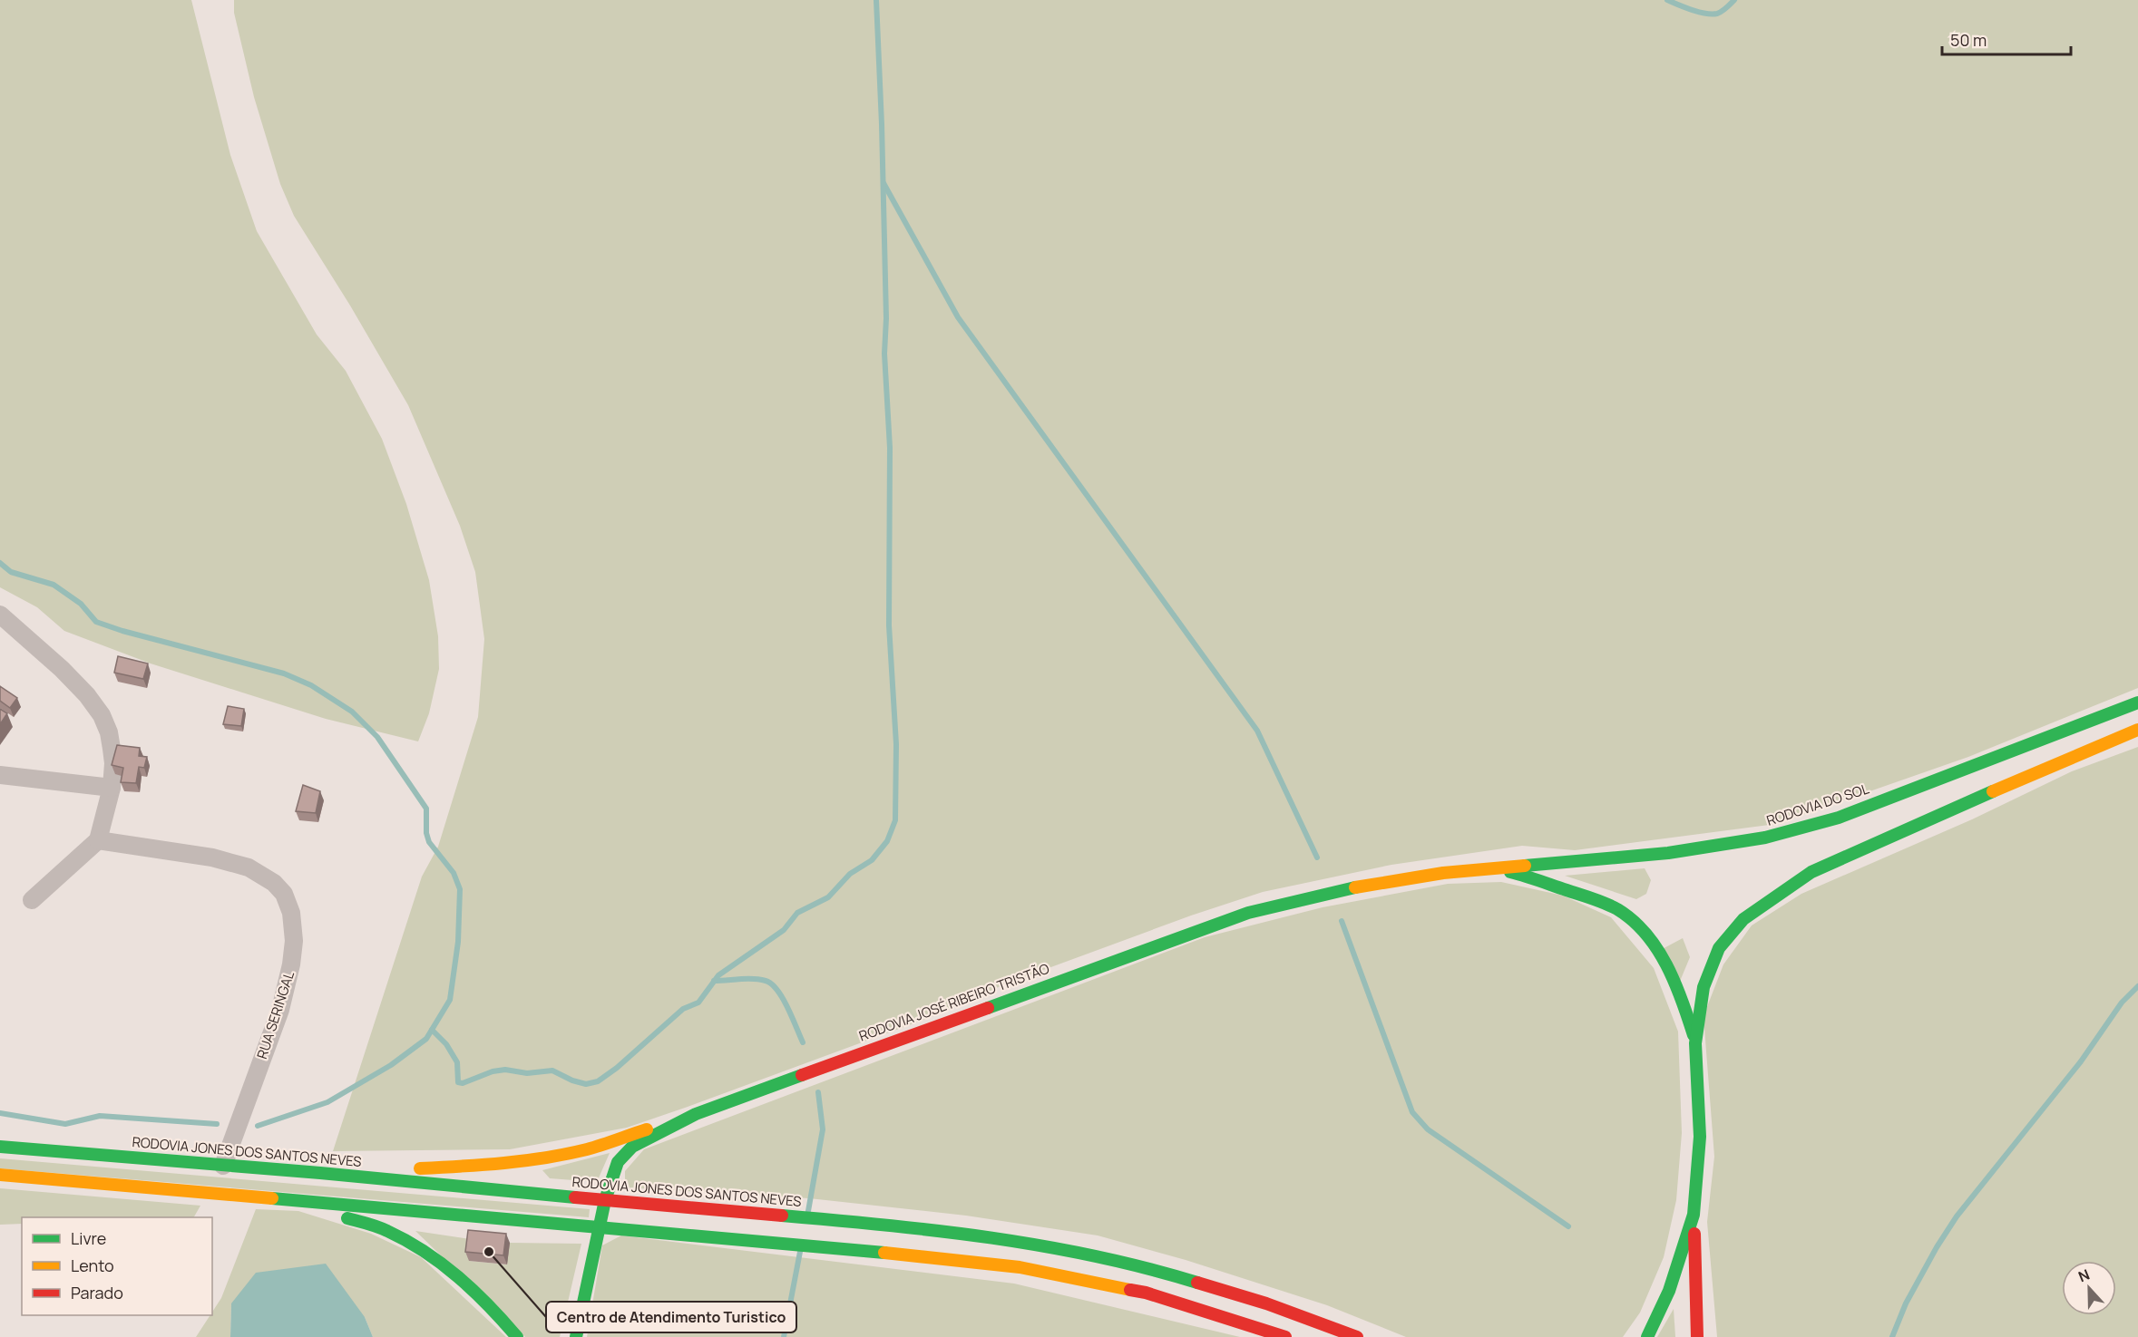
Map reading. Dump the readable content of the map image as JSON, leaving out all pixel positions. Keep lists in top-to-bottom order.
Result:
{
  "streets": {
    "main road": ["RODOVIA DO SOL", "RODOVIA JOSÉ RIBEIRO TRISTÃO", "RODOVIA JONES DOS SANTOS NEVES"],
    "street": ["RUA SERINGAL"]
  },
  "crossings": [
    ["RODOVIA DO SOL", "RODOVIA JOSÉ RIBEIRO TRISTÃO"],
    ["RODOVIA JOSÉ RIBEIRO TRISTÃO", "RODOVIA JONES DOS SANTOS NEVES"],
    ["RUA SERINGAL", "RODOVIA JONES DOS SANTOS NEVES"]
  ],
  "places": ["Centro de Atendimento Turistico"],
  "legend": ["Livre", "Lento", "Parado"],
  "scale_bar": "50 m",
  "north": "top"
}
